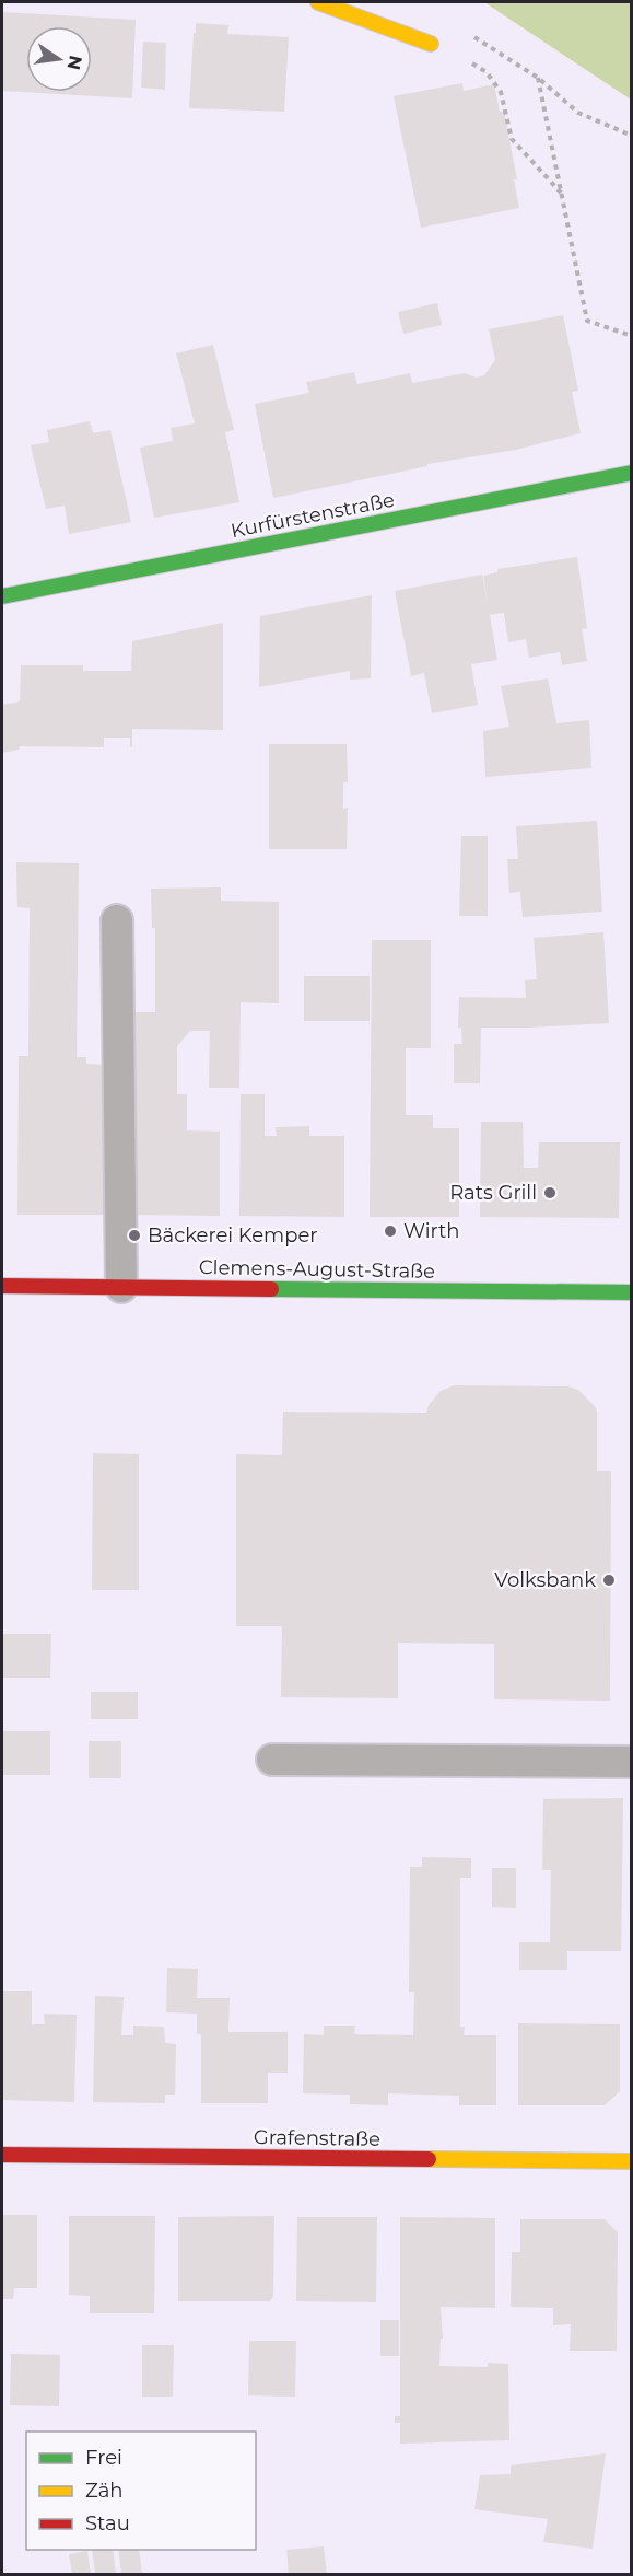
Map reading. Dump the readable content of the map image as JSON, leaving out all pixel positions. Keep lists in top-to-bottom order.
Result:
{
  "streets": {
    "street": ["Kurfürstenstraße", "Clemens-August-Straße", "Grafenstraße"]
  },
  "places": [
    "Rats Grill",
    "Wirth",
    "Bäckerei Kemper",
    "Volksbank"
  ],
  "legend": ["Frei", "Zäh", "Stau"],
  "north": "right"
}
